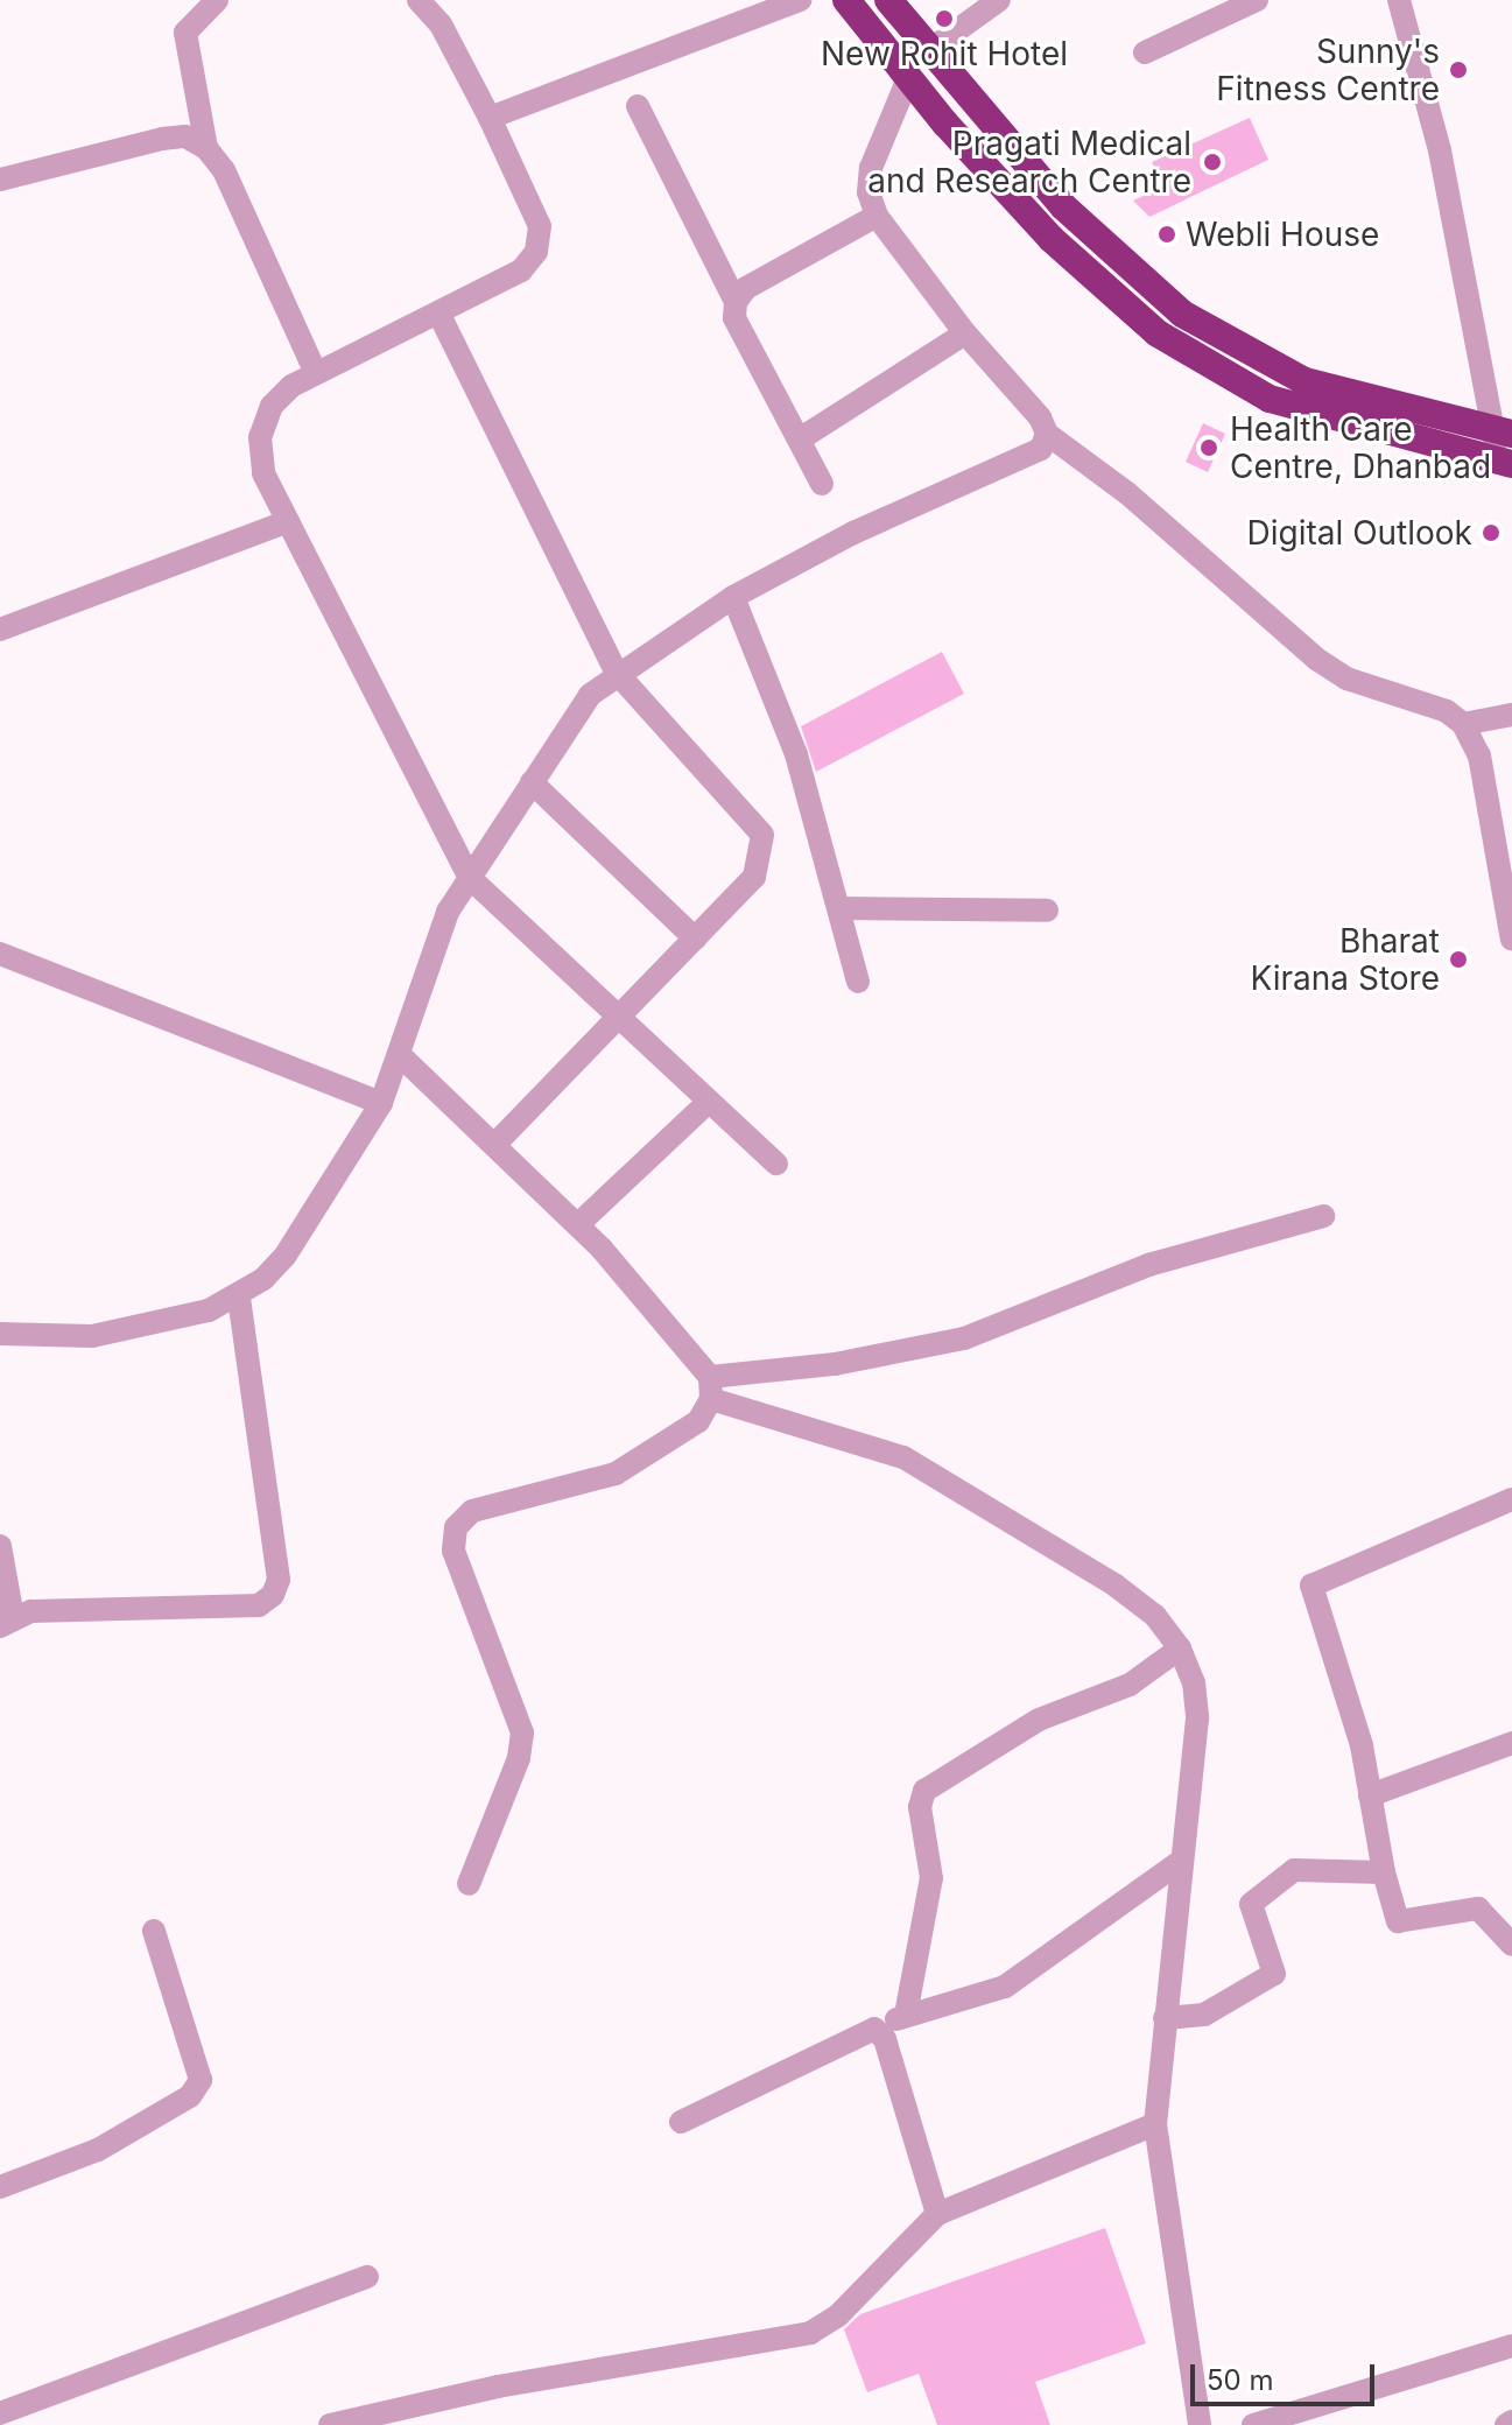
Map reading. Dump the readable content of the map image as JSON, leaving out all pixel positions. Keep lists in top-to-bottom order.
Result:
{
  "places": [
    "New Rohit Hotel",
    "Sunny's Fitness Centre",
    "Pragati Medical and Research Centre",
    "Webli House",
    "Health Care Centre, Dhanbad",
    "Digital Outlook",
    "Bharat Kirana Store"
  ],
  "scale_bar": "50 m"
}
